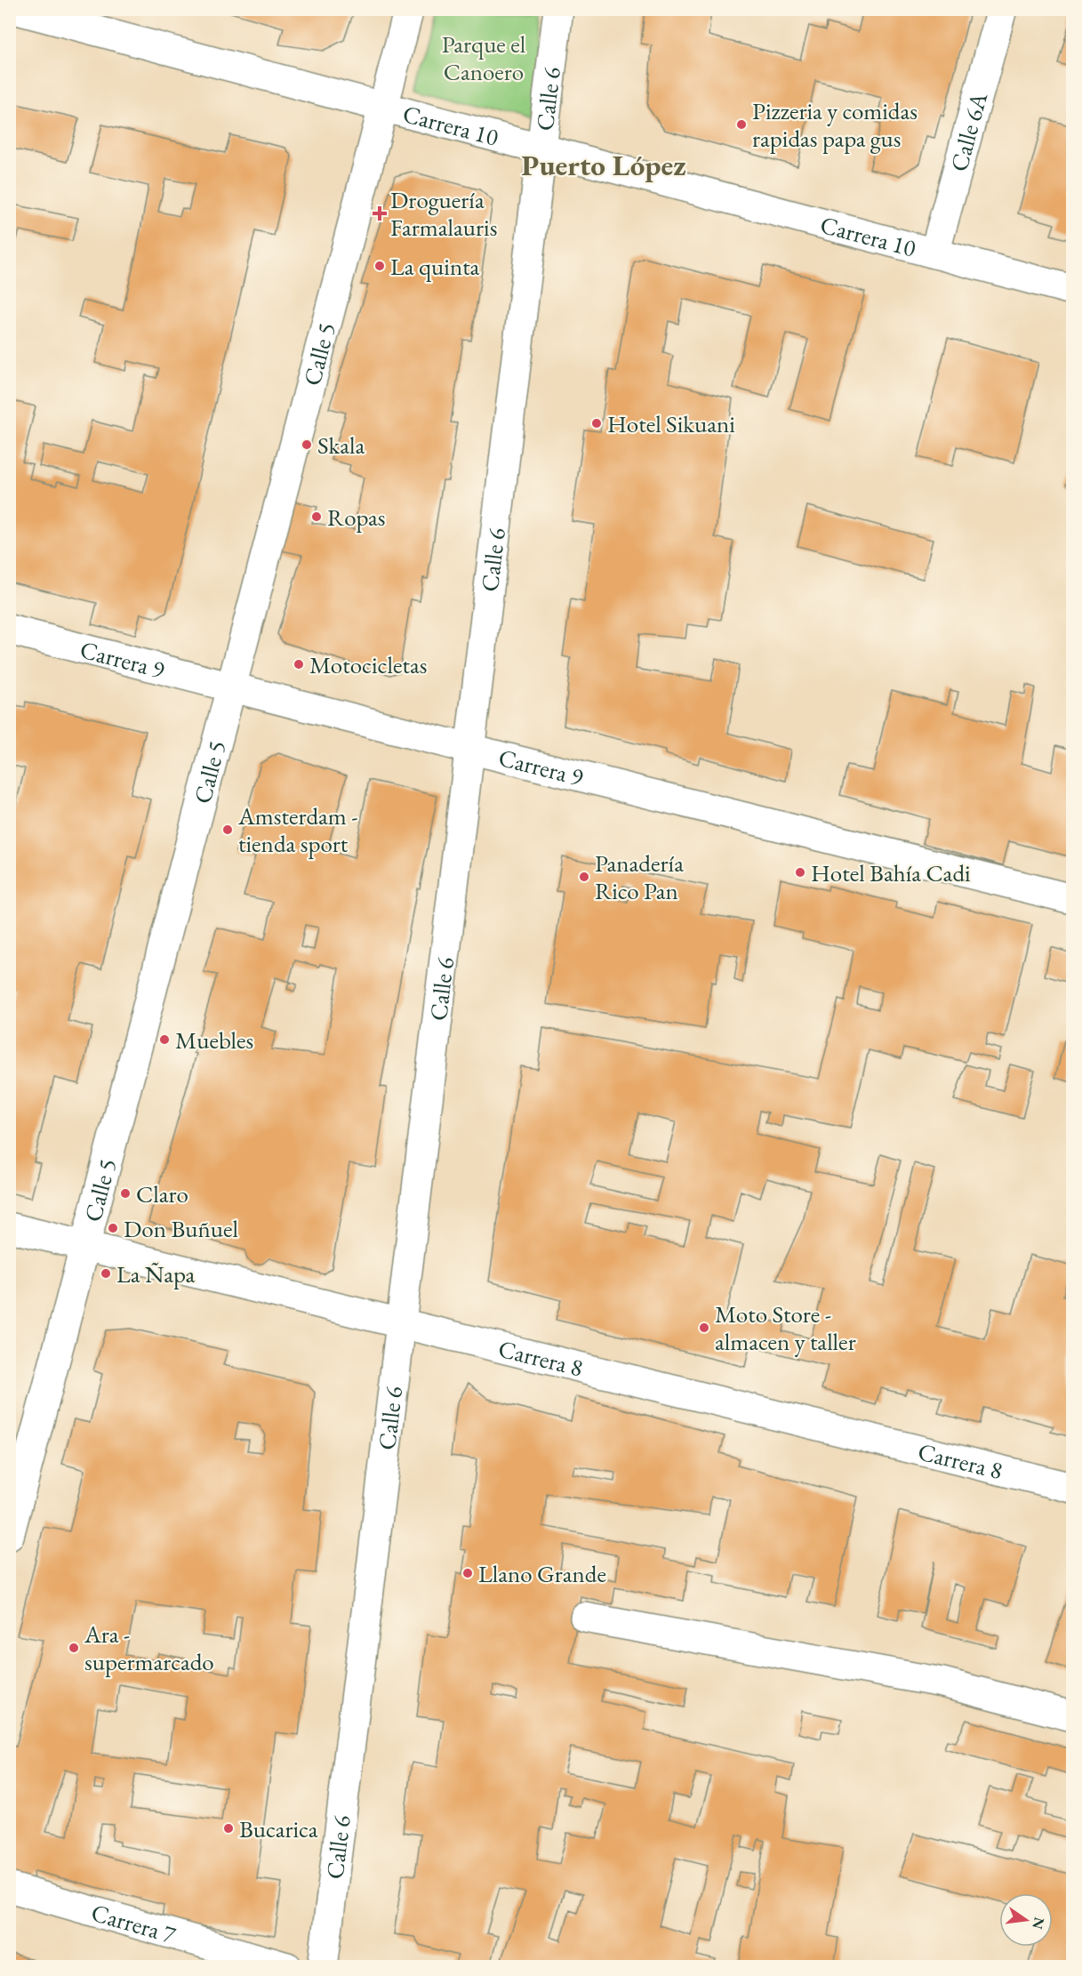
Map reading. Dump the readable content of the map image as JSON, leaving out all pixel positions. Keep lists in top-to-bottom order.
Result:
{
  "streets": {
    "street": [
      "Calle 6",
      "Carrera 10",
      "Calle 6A",
      "Calle 5",
      "Carrera 9",
      "Carrera 8",
      "Carrera 7"
    ]
  },
  "crossings": [
    ["Calle 6", "Carrera 10"],
    ["Calle 6", "Carrera 9"],
    ["Calle 6", "Carrera 8"],
    ["Carrera 10", "Calle 6A"],
    ["Carrera 10", "Calle 5"],
    ["Calle 5", "Carrera 9"],
    ["Calle 5", "Carrera 8"]
  ],
  "districts": ["Puerto López"],
  "parks": ["Parque el Canoero"],
  "places": {
    "other": [
      "Pizzeria y comidas rapidas papa gus",
      "La quinta",
      "Hotel Sikuani",
      "Skala",
      "Ropas",
      "Motocicletas",
      "Amsterdam - tienda sport",
      "Hotel Bahía Cadi",
      "Panadería Rico Pan",
      "Muebles",
      "Claro",
      "Don Buñuel",
      "La Ñapa",
      "Moto Store - almacen y taller",
      "Llano Grande",
      "Ara - supermarcado",
      "Bucarica"
    ],
    "health": ["Droguería Farmalauris"]
  },
  "north": "right"
}
